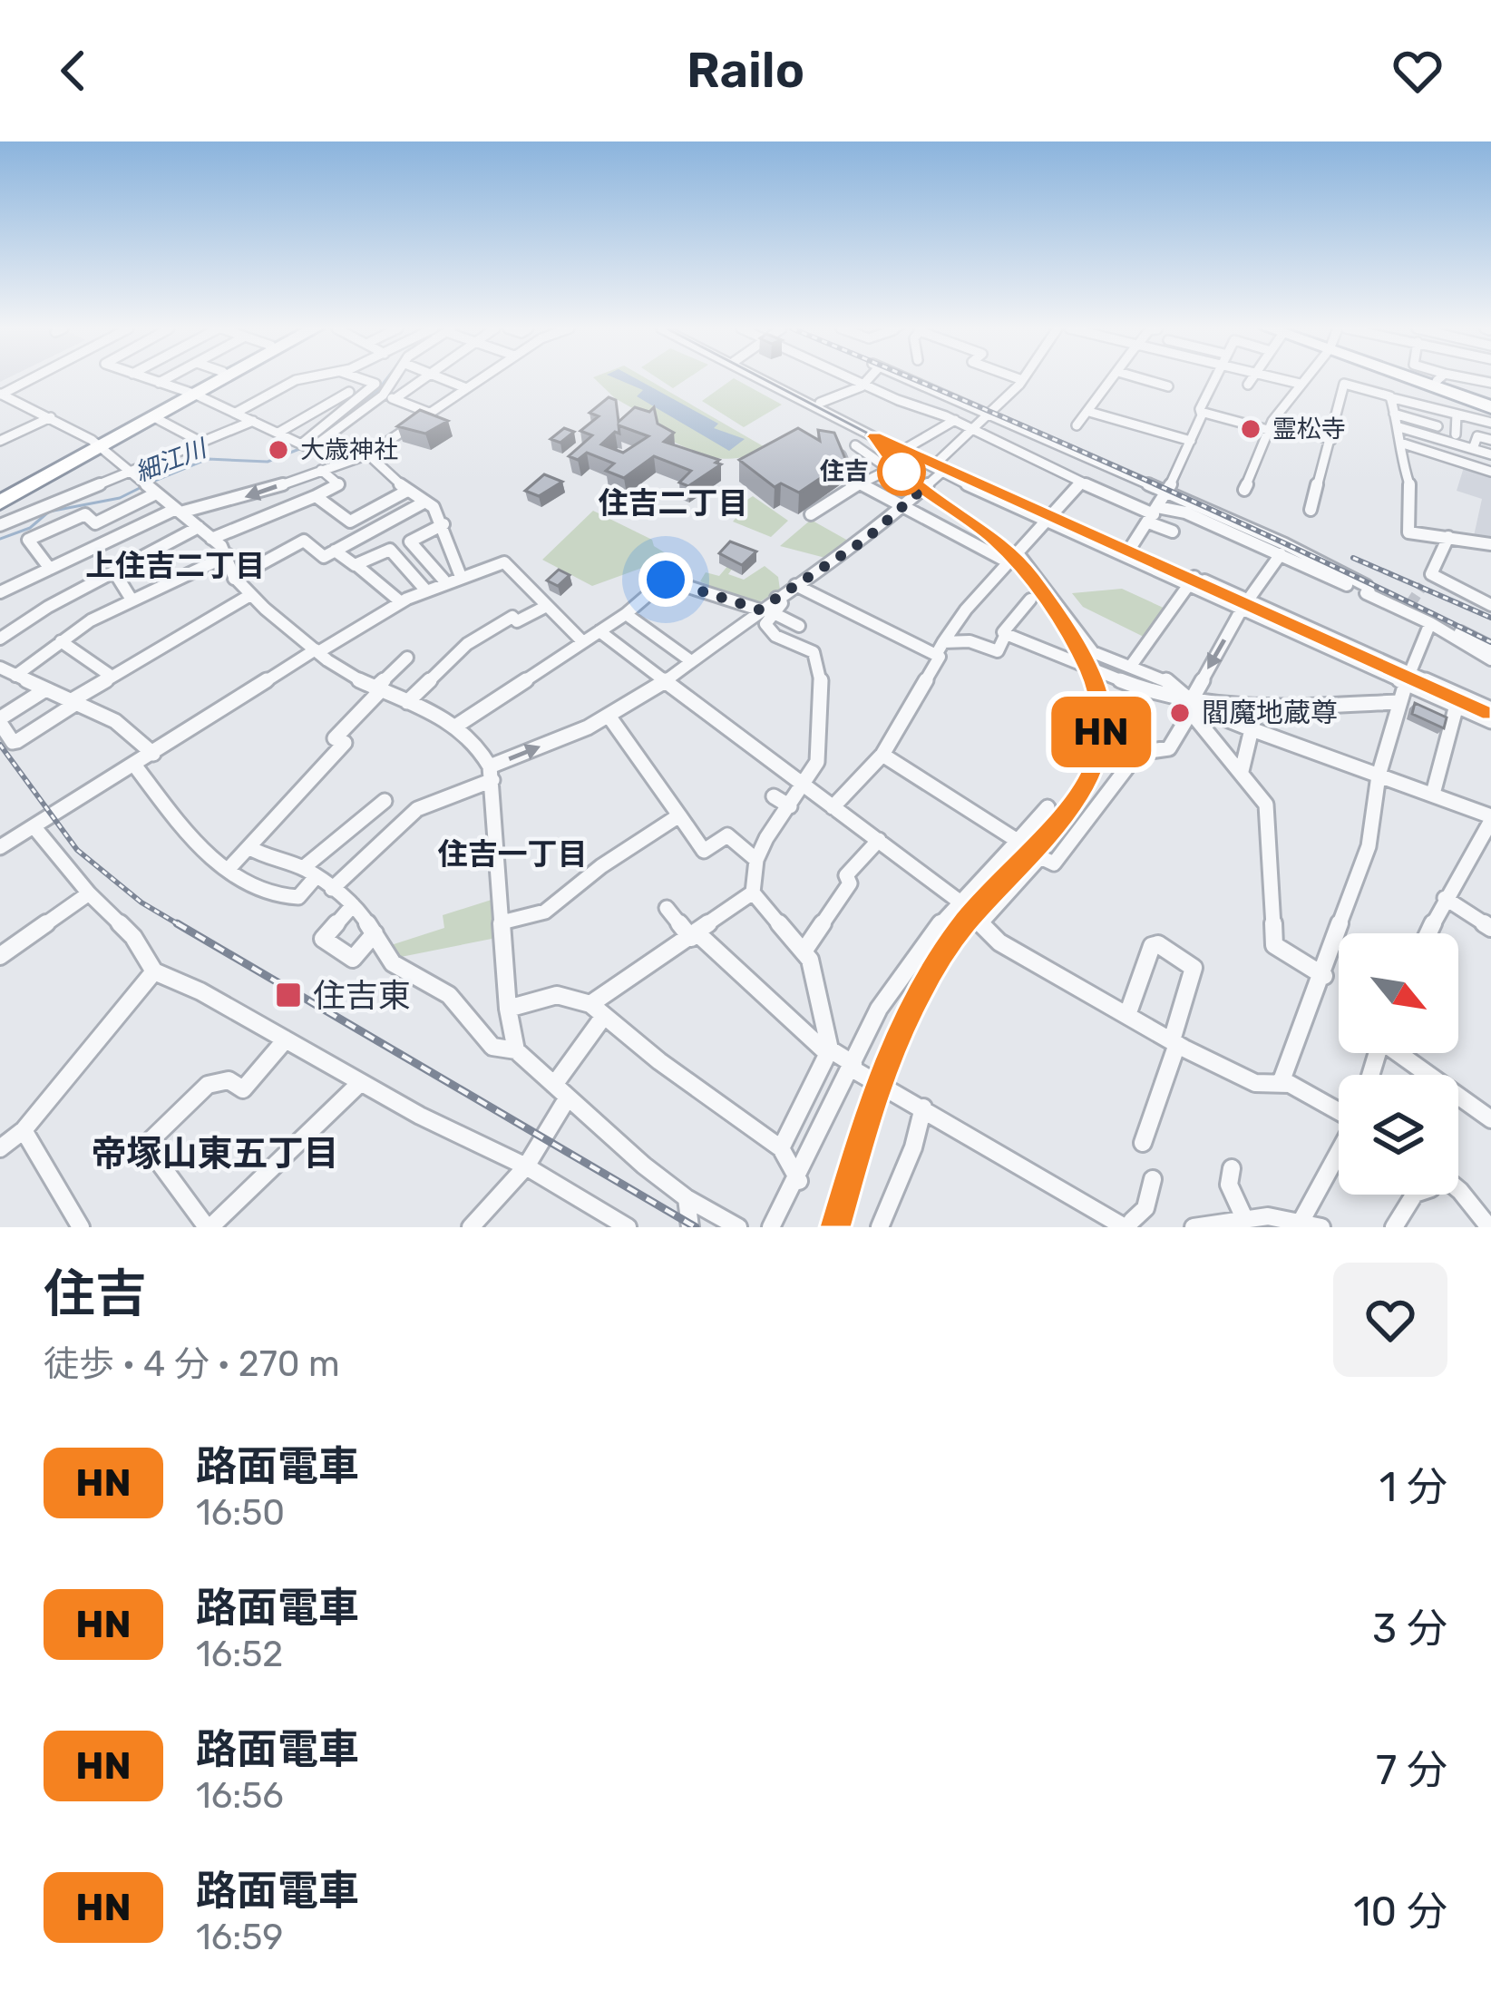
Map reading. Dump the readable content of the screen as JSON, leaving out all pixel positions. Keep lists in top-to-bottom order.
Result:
{
  "districts": [
    "住吉二丁目",
    "上住吉二丁目",
    "住吉一丁目",
    "帝塚山東五丁目"
  ],
  "water": ["細江川"],
  "places": {
    "other": [
      "霊松寺",
      "大歳神社",
      "住吉",
      "閻魔地蔵尊"
    ],
    "transit": ["住吉東"]
  },
  "lines": ["tram line HN"],
  "north": "bottom right",
  "page": {
    "header": "Railo",
    "on_map": "HN",
    "heading": ["住吉", "徒歩 · 4 分 · 270 m"],
    "list": [
      {
        "mark": "HN",
        "name": "路面電車",
        "note": "16:50",
        "value": "1 分"
      },
      {
        "mark": "HN",
        "name": "路面電車",
        "note": "16:52",
        "value": "3 分"
      },
      {
        "mark": "HN",
        "name": "路面電車",
        "note": "16:56",
        "value": "7 分"
      },
      {
        "mark": "HN",
        "name": "路面電車",
        "note": "16:59",
        "value": "10 分"
      }
    ]
  }
}
